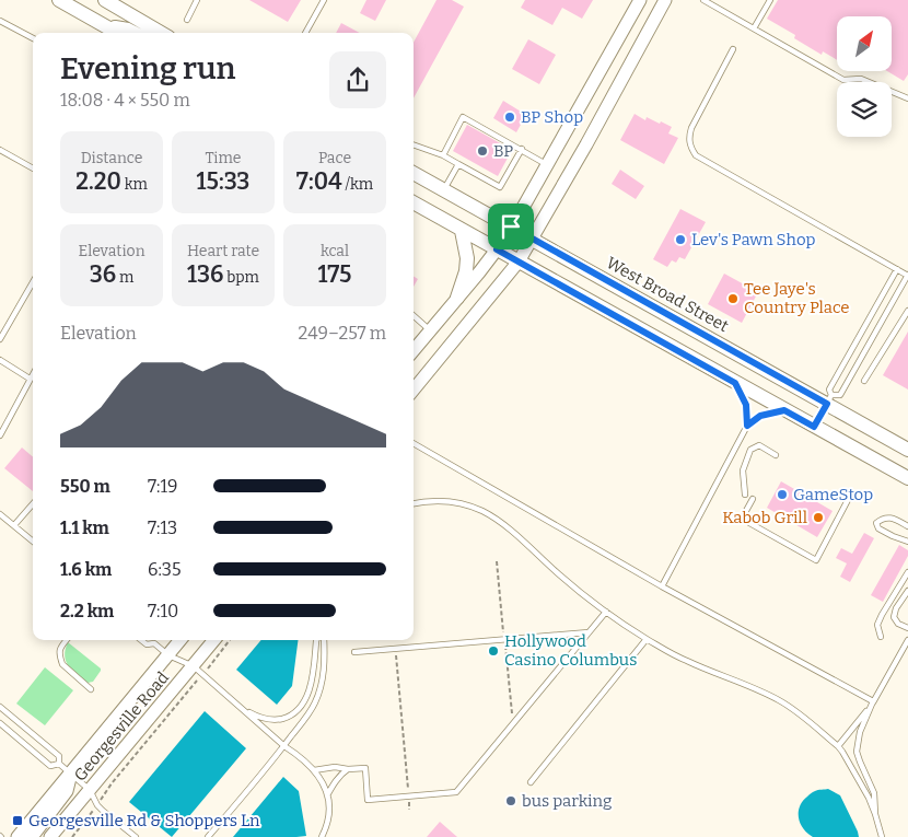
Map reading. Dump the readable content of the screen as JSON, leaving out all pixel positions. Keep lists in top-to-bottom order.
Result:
{
  "streets": {
    "main road": ["West Broad Street", "Georgesville Road"]
  },
  "places": {
    "other": [
      "BP Shop",
      "BP",
      "Lev's Pawn Shop",
      "Tee Jaye's Country Place",
      "GameStop",
      "Kabob Grill",
      "Hollywood Casino Columbus",
      "bus parking"
    ],
    "transit": ["Georgesville Rd & Shoppers Ln"]
  },
  "north": "top right",
  "page": {
    "heading": ["Evening run", "18:08 · 4 × 550 m"],
    "stats": [
      ["Distance", "2.20 km"],
      ["Time", "15:33"],
      ["Pace", "7:04 /km"],
      ["Elevation", "36 m"],
      ["Heart rate", "136 bpm"],
      ["kcal", "175"]
    ],
    "chart": ["Elevation", "249–257 m"],
    "list": [
      {
        "name": "550 m",
        "note": "7:19"
      },
      {
        "name": "1.1 km",
        "note": "7:13"
      },
      {
        "name": "1.6 km",
        "note": "6:35"
      },
      {
        "name": "2.2 km",
        "note": "7:10"
      }
    ]
  }
}
